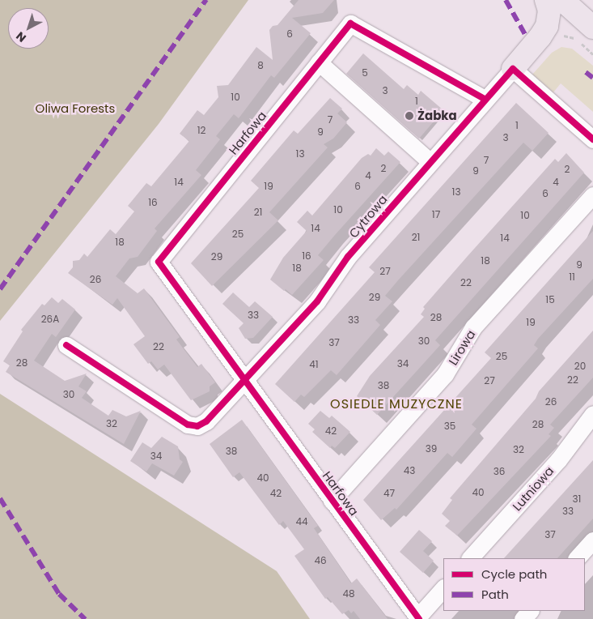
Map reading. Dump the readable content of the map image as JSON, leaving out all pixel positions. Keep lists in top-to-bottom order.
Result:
{
  "streets": {
    "street": [
      "Harfowa",
      "Cytrowa",
      "Lirowa",
      "Lutniowa"
    ]
  },
  "crossings": [
    ["Harfowa", "Cytrowa"],
    ["Harfowa", "Lirowa"]
  ],
  "districts": ["OSIEDLE MUZYCZNE"],
  "parks": ["Oliwa Forests"],
  "places": ["Żabka"],
  "house_numbers": [
    "6",
    "8",
    "5",
    "3",
    "10",
    "1",
    "7",
    "1",
    "12",
    "9",
    "3",
    "13",
    "7",
    "2",
    "2",
    "9",
    "4",
    "14",
    "4",
    "19",
    "6",
    "13",
    "6",
    "16",
    "10",
    "21",
    "17",
    "10",
    "14",
    "25",
    "21",
    "14",
    "18",
    "16",
    "29",
    "18",
    "9",
    "18",
    "27",
    "11",
    "26",
    "22",
    "29",
    "15",
    "33",
    "28",
    "26A",
    "33",
    "19",
    "30",
    "37",
    "22",
    "25",
    "28",
    "34",
    "41",
    "20",
    "22",
    "27",
    "38",
    "30",
    "26",
    "32",
    "28",
    "35",
    "42",
    "39",
    "32",
    "38",
    "34",
    "43",
    "36",
    "40",
    "40",
    "42",
    "47",
    "31",
    "33",
    "44",
    "37",
    "46",
    "48"
  ],
  "legend": ["Cycle path", "Path"],
  "north": "bottom left"
}
